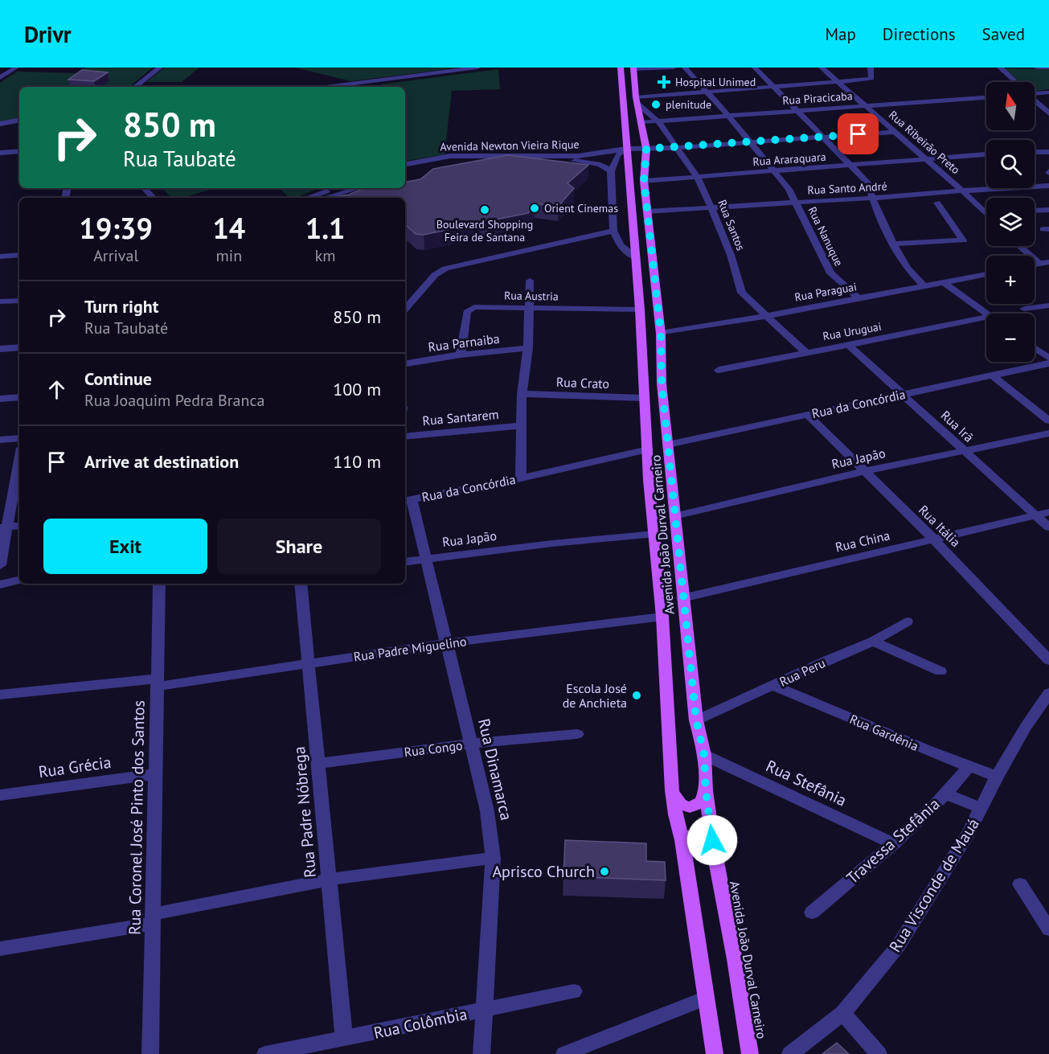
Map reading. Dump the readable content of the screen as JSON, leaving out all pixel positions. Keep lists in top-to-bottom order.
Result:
{
  "streets": {
    "main road": ["Avenida João Durval Carneiro"],
    "street": [
      "Rua Piracicaba",
      "Rua Ribeirão Preto",
      "Avenida Newton Vieira Rique",
      "Rua Araraquara",
      "Rua Santo André",
      "Rua Santos",
      "Rua Nanuque",
      "Rua Paraguai",
      "Rua Austria",
      "Rua Uruguai",
      "Rua Parnaiba",
      "Rua Crato",
      "Rua da Concórdia",
      "Rua Santarem",
      "Rua Irã",
      "Rua Japão",
      "Rua Itália",
      "Rua China",
      "Rua Padre Miguelino",
      "Rua Peru",
      "Rua Gardênia",
      "Rua Congo",
      "Rua Grécia",
      "Rua Dinamarca",
      "Rua Stefânia",
      "Rua Padre Nóbrega",
      "Rua Coronel José Pinto dos Santos",
      "Travessa Stefânia",
      "Rua Visconde de Mauá",
      "Rua Colômbia"
    ]
  },
  "crossings": [
    ["Rua Piracicaba", "Rua Ribeirão Preto"],
    ["Rua Piracicaba", "Rua Santos"],
    ["Rua Piracicaba", "Rua Nanuque"],
    ["Rua Piracicaba", "Avenida João Durval Carneiro"],
    ["Rua Ribeirão Preto", "Avenida Newton Vieira Rique"],
    ["Rua Ribeirão Preto", "Rua Araraquara"],
    ["Rua Ribeirão Preto", "Rua Santo André"],
    ["Avenida Newton Vieira Rique", "Rua Santos"],
    ["Avenida Newton Vieira Rique", "Rua Nanuque"],
    ["Avenida Newton Vieira Rique", "Avenida João Durval Carneiro"],
    ["Rua Araraquara", "Rua Santos"],
    ["Rua Araraquara", "Rua Nanuque"],
    ["Rua Araraquara", "Avenida João Durval Carneiro"],
    ["Rua Santo André", "Rua Santos"],
    ["Rua Santo André", "Rua Nanuque"],
    ["Rua Santo André", "Avenida João Durval Carneiro"],
    ["Rua Santos", "Rua Paraguai"],
    ["Rua Santos", "Rua Uruguai"],
    ["Rua Santos", "Avenida João Durval Carneiro"],
    ["Rua Nanuque", "Rua Paraguai"],
    ["Rua Paraguai", "Avenida João Durval Carneiro"],
    ["Rua Austria", "Rua Parnaiba"],
    ["Rua Austria", "Avenida João Durval Carneiro"],
    ["Rua Uruguai", "Rua Irã"],
    ["Rua Crato", "Avenida João Durval Carneiro"],
    ["Rua da Concórdia", "Rua Irã"],
    ["Rua da Concórdia", "Rua Itália"],
    ["Rua da Concórdia", "Avenida João Durval Carneiro"],
    ["Rua da Concórdia", "Rua Dinamarca"],
    ["Rua Irã", "Rua Japão"],
    ["Rua Irã", "Rua China"],
    ["Rua Japão", "Rua Itália"],
    ["Rua Japão", "Avenida João Durval Carneiro"],
    ["Rua Japão", "Rua Dinamarca"],
    ["Rua Itália", "Rua China"],
    ["Avenida João Durval Carneiro", "Rua China"],
    ["Avenida João Durval Carneiro", "Rua Padre Miguelino"],
    ["Avenida João Durval Carneiro", "Rua Peru"],
    ["Avenida João Durval Carneiro", "Rua Stefânia"],
    ["Rua Padre Miguelino", "Rua Dinamarca"],
    ["Rua Padre Miguelino", "Rua Padre Nóbrega"],
    ["Rua Padre Miguelino", "Rua Coronel José Pinto dos Santos"],
    ["Rua Peru", "Rua Gardênia"],
    ["Rua Gardênia", "Travessa Stefânia"],
    ["Rua Gardênia", "Rua Visconde de Mauá"],
    ["Rua Congo", "Rua Dinamarca"],
    ["Rua Congo", "Rua Padre Nóbrega"],
    ["Rua Grécia", "Rua Coronel José Pinto dos Santos"],
    ["Rua Dinamarca", "Rua Colômbia"],
    ["Rua Stefânia", "Travessa Stefânia"],
    ["Rua Padre Nóbrega", "Rua Colômbia"]
  ],
  "places": {
    "health": ["Hospital Unimed"],
    "other": [
      "plenitude",
      "Orient Cinemas",
      "Boulevard Shopping Feira de Santana",
      "Escola José de Anchieta",
      "Aprisco Church"
    ]
  },
  "north": "top",
  "page": {
    "header": "Drivr",
    "nav": ["Map", "Directions", "Saved"],
    "map_buttons": ["+", "−"],
    "turn": ["850 m", "Rua Taubaté"],
    "eta": [
      "19:39",
      "Arrival",
      "14",
      "min",
      "1.1",
      "km"
    ],
    "list": [
      {
        "name": "Turn right",
        "note": "Rua Taubaté",
        "value": "850 m"
      },
      {
        "name": "Continue",
        "note": "Rua Joaquim Pedra Branca",
        "value": "100 m"
      },
      {
        "name": "Arrive at destination",
        "value": "110 m"
      }
    ],
    "buttons": ["Exit", "Share"]
  }
}
